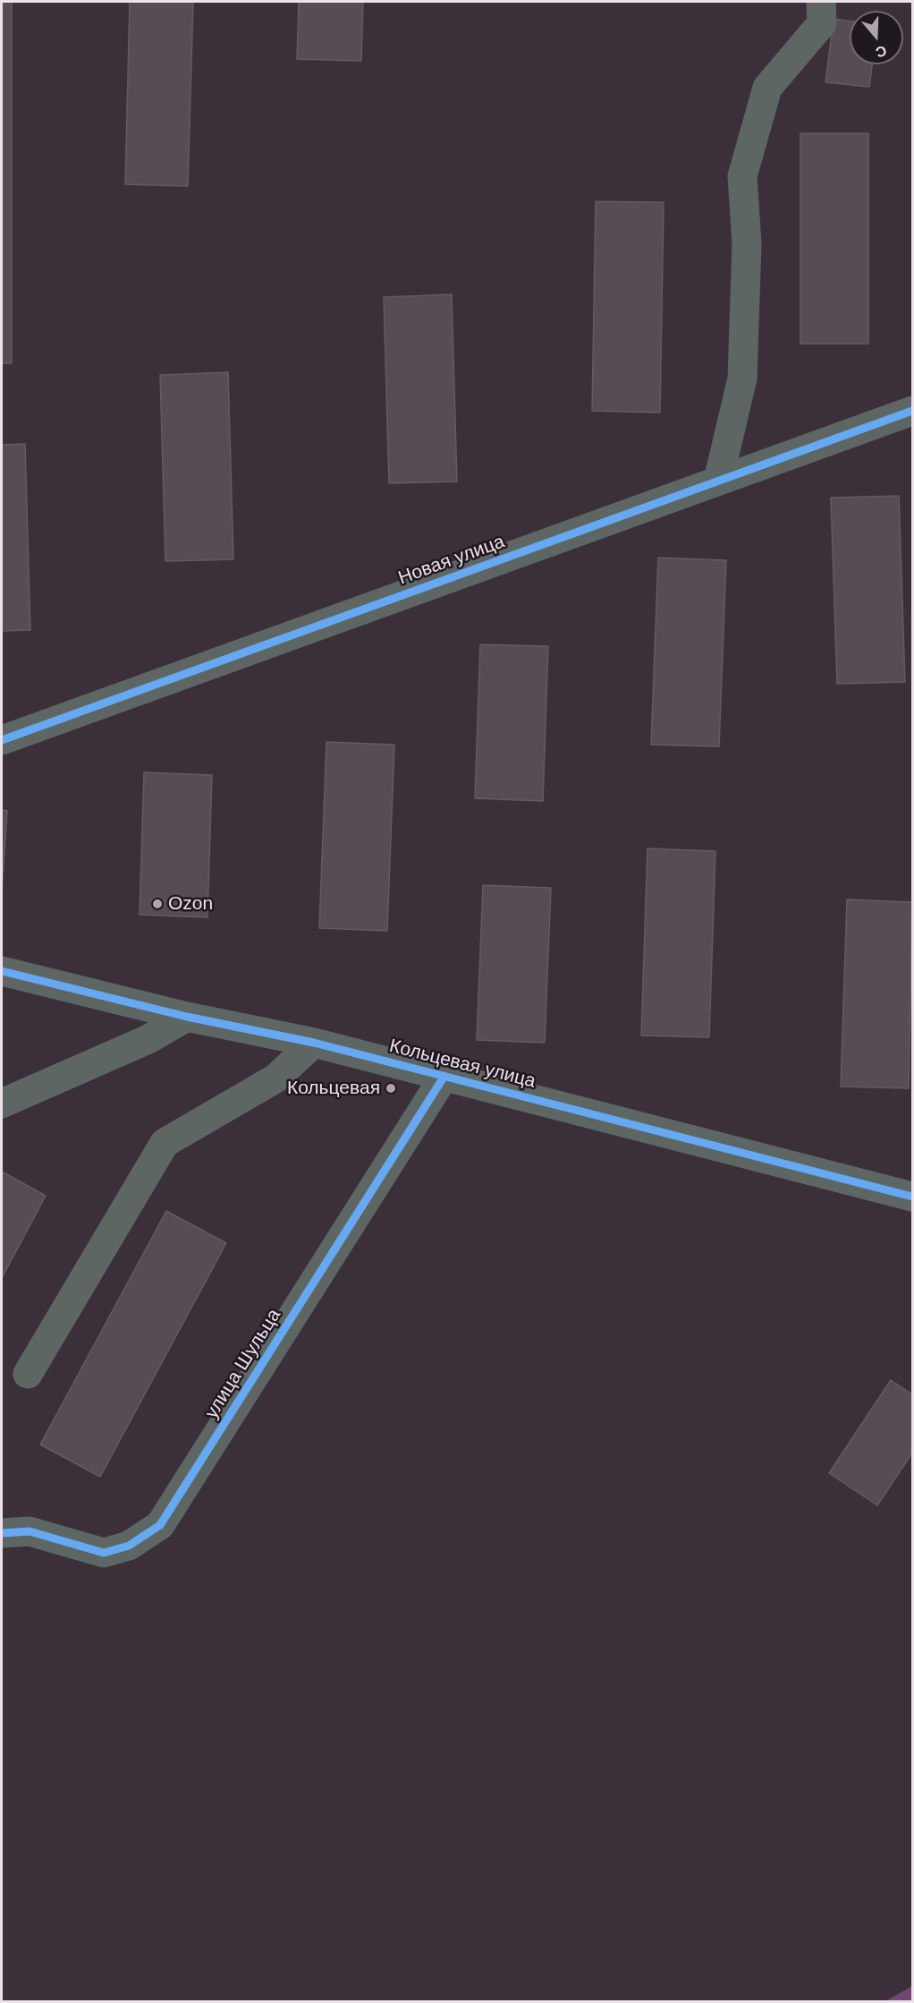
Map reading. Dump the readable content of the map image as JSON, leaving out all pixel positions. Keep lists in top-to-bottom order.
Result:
{
  "streets": {
    "street": ["Новая улица", "Кольцевая улица", "улица Шульца"]
  },
  "crossings": [
    ["Кольцевая улица", "улица Шульца"]
  ],
  "places": ["Ozon", "Кольцевая"],
  "north": "bottom"
}
